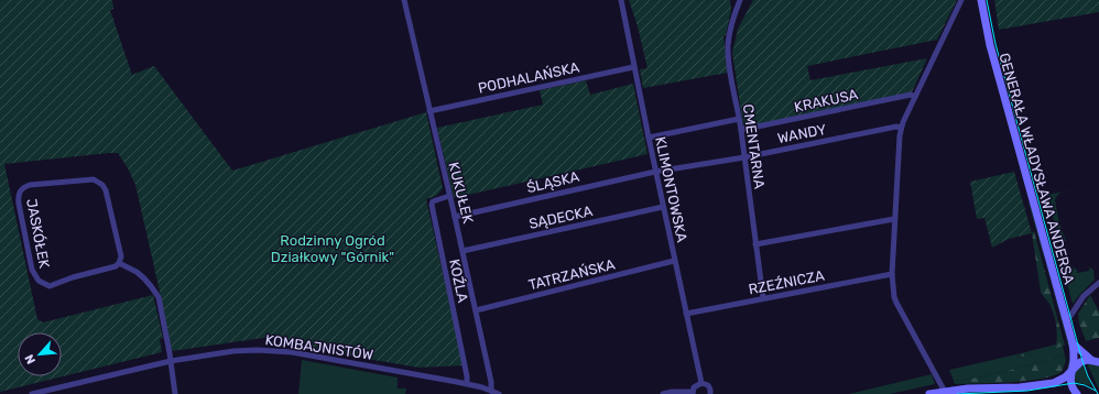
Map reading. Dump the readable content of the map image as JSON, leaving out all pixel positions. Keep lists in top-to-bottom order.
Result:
{
  "streets": {
    "main road": ["GENERAŁA WŁADYSŁAWA ANDERSA"],
    "street": [
      "PODHALAŃSKA",
      "KRAKUSA",
      "WANDY",
      "CMENTARNA",
      "ŚLĄSKA",
      "KLIMONTOWSKA",
      "KUKUŁEK",
      "SĄDECKA",
      "JASKÓŁEK",
      "TATRZAŃSKA",
      "KOŹLA",
      "RZEŹNICZA",
      "KOMBAJNISTÓW"
    ]
  },
  "crossings": [
    ["PODHALAŃSKA", "KLIMONTOWSKA"],
    ["PODHALAŃSKA", "KUKUŁEK"],
    ["KRAKUSA", "CMENTARNA"],
    ["WANDY", "CMENTARNA"],
    ["WANDY", "ŚLĄSKA"],
    ["WANDY", "KLIMONTOWSKA"],
    ["CMENTARNA", "RZEŹNICZA"],
    ["ŚLĄSKA", "KLIMONTOWSKA"],
    ["ŚLĄSKA", "KUKUŁEK"],
    ["KLIMONTOWSKA", "SĄDECKA"],
    ["KLIMONTOWSKA", "TATRZAŃSKA"],
    ["KLIMONTOWSKA", "RZEŹNICZA"],
    ["KUKUŁEK", "SĄDECKA"],
    ["KUKUŁEK", "TATRZAŃSKA"],
    ["KUKUŁEK", "KOŹLA"],
    ["KUKUŁEK", "KOMBAJNISTÓW"],
    ["KOŹLA", "KOMBAJNISTÓW"]
  ],
  "parks": ["Rodzinny Ogród Działkowy \"Górnik\""],
  "north": "bottom left"
}
